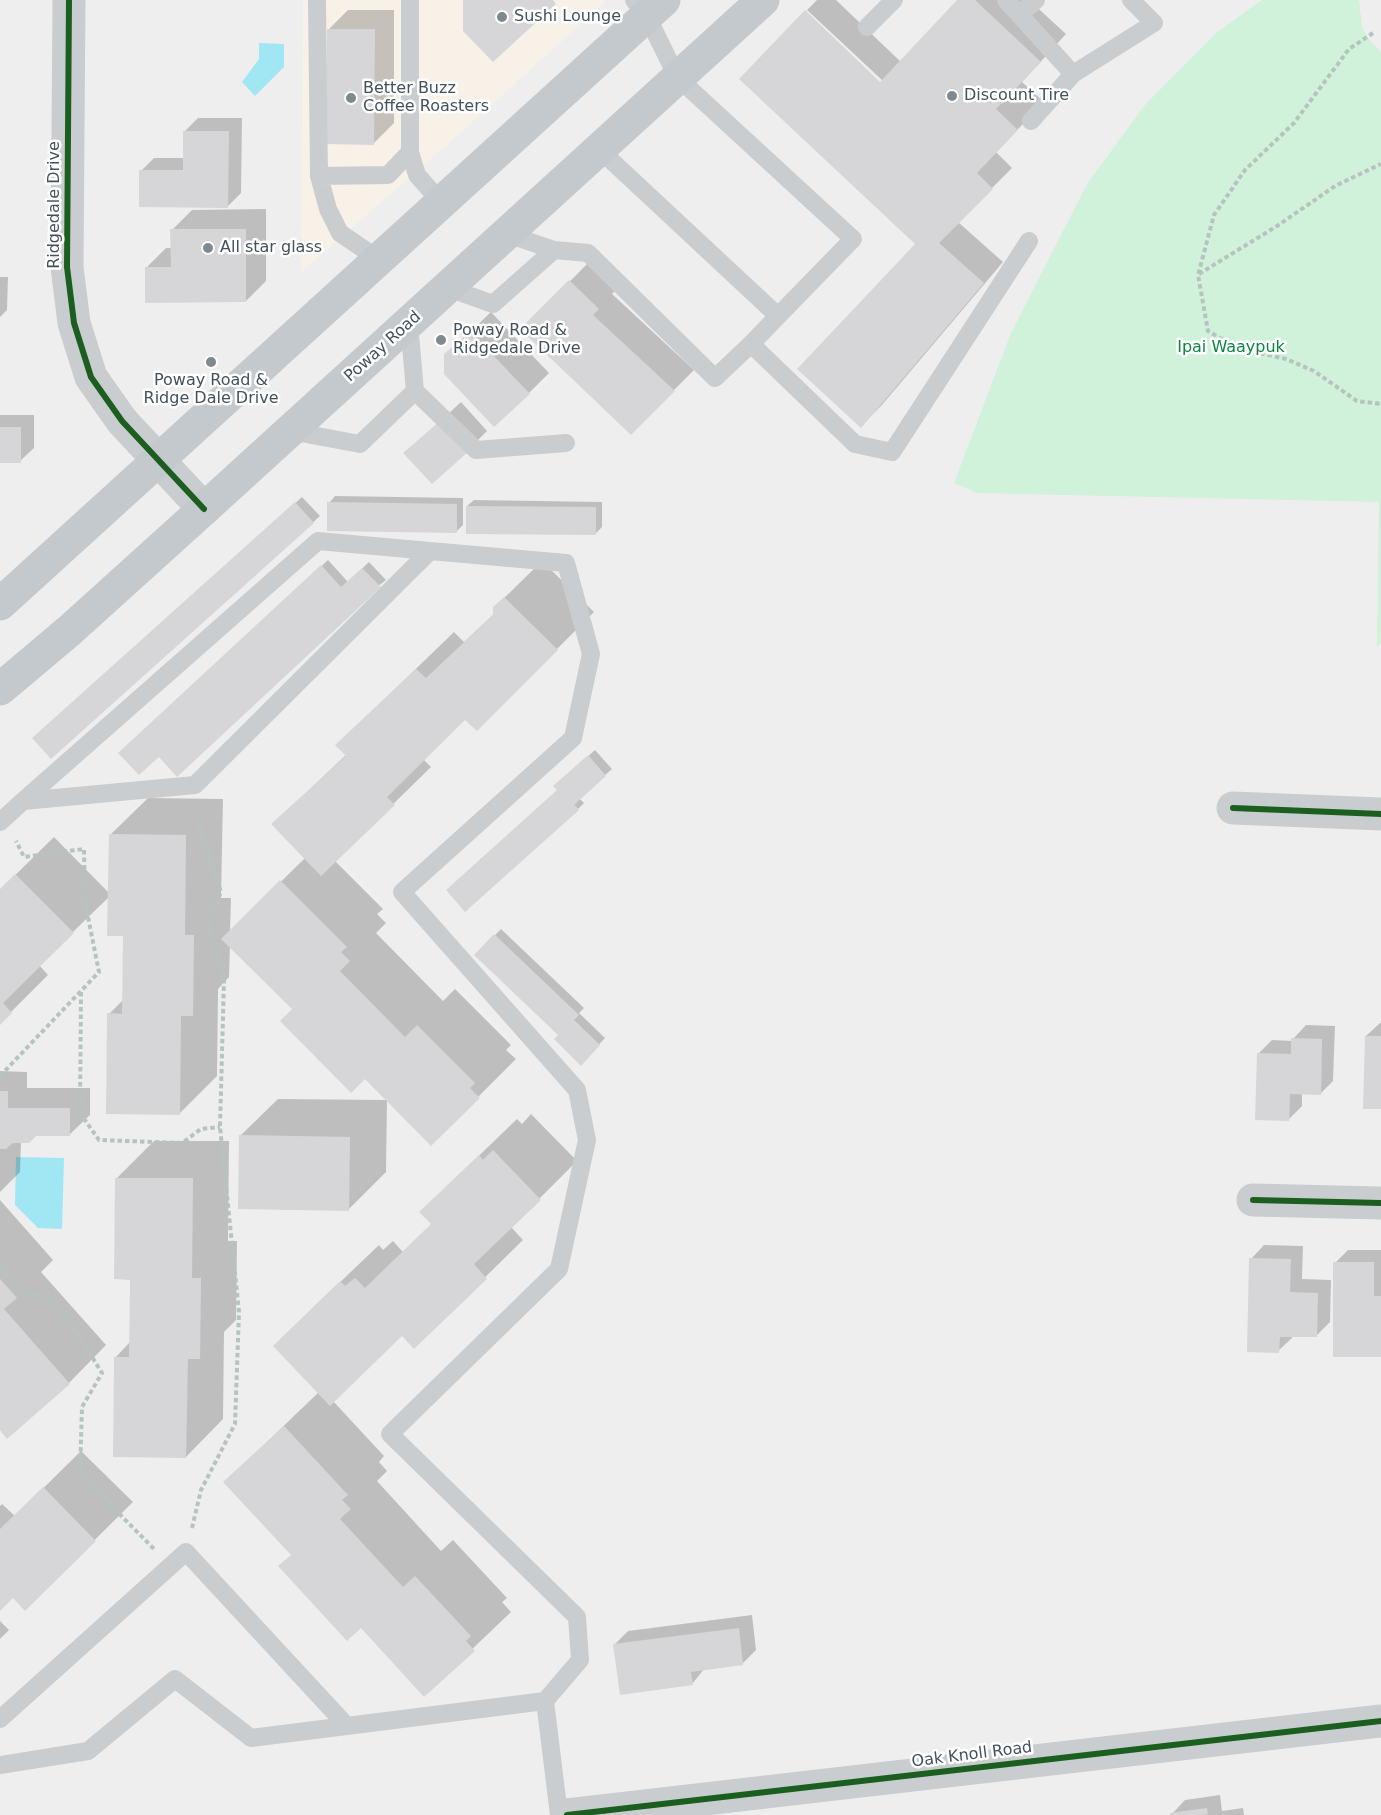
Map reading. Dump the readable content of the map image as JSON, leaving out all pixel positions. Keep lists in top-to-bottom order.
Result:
{
  "streets": {
    "main road": ["Poway Road"],
    "street": ["Ridgedale Drive", "Oak Knoll Road"]
  },
  "crossings": [
    ["Ridgedale Drive", "Poway Road"]
  ],
  "parks": ["Ipai Waaypuk"],
  "places": [
    "Sushi Lounge",
    "Discount Tire",
    "Better Buzz Coffee Roasters",
    "All star glass",
    "Poway Road & Ridgedale Drive",
    "Poway Road & Ridge Dale Drive"
  ]
}
